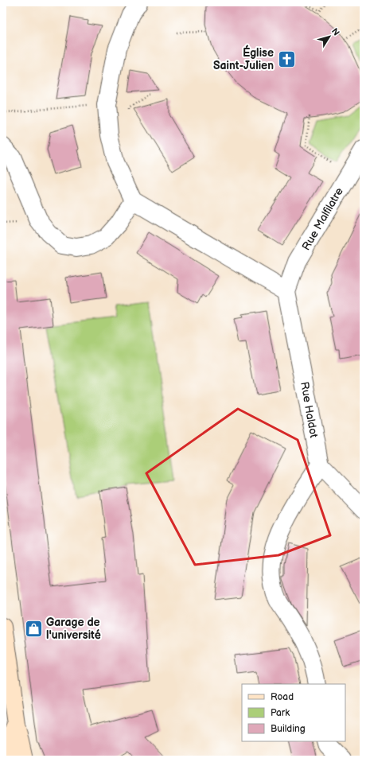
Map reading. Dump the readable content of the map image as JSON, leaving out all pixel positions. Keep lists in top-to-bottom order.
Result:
{
  "streets": {
    "street": ["Rue Malfilatre", "Rue Haldot"]
  },
  "crossings": [
    ["Rue Malfilatre", "Rue Haldot"]
  ],
  "places": {
    "church": ["Église Saint-Julien"],
    "shop": ["Garage de l'université"]
  },
  "legend": ["Road", "Park", "Building"],
  "north": "top right"
}
